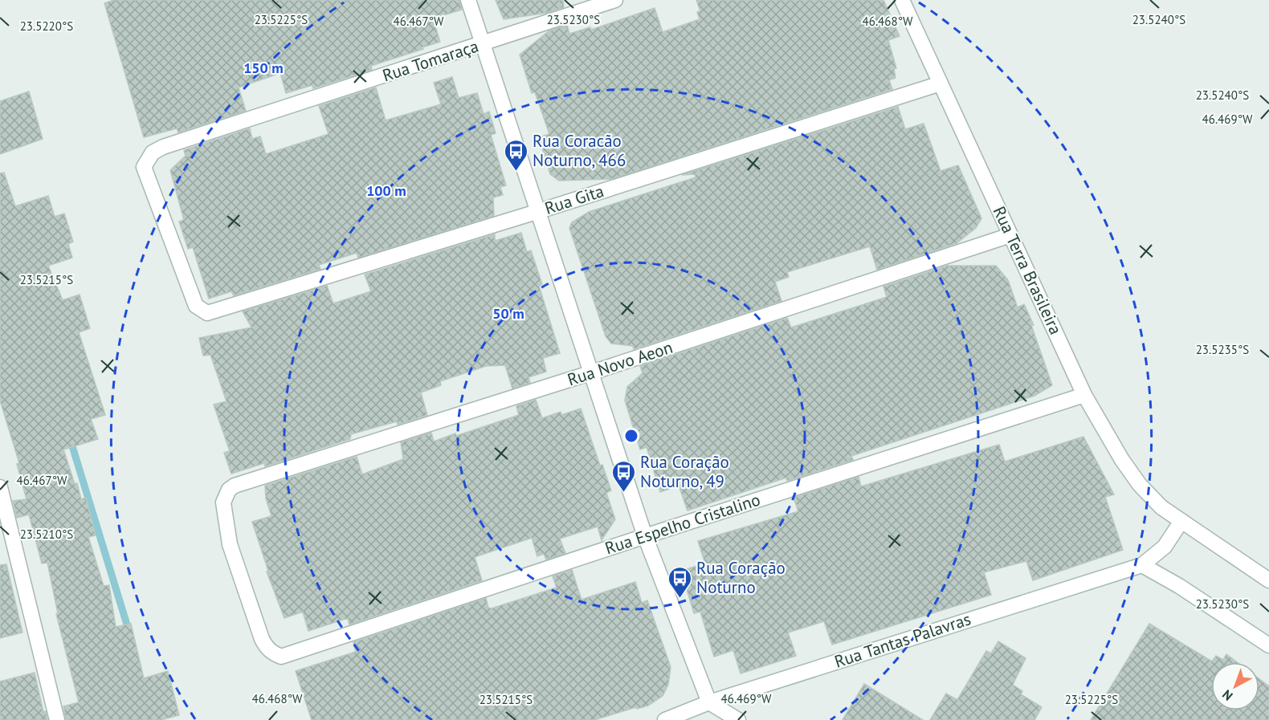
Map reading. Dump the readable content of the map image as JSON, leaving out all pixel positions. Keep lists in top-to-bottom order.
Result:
{
  "streets": {
    "street": [
      "Rua Tomaraça",
      "Rua Gita",
      "Rua Terra Brasileira",
      "Rua Novo Aeon",
      "Rua Espelho Cristalino",
      "Rua Tantas Palavras"
    ]
  },
  "crossings": [
    ["Rua Tomaraça", "Rua Gita"],
    ["Rua Gita", "Rua Terra Brasileira"],
    ["Rua Terra Brasileira", "Rua Novo Aeon"],
    ["Rua Terra Brasileira", "Rua Espelho Cristalino"],
    ["Rua Novo Aeon", "Rua Espelho Cristalino"]
  ],
  "places": {
    "bus stop": ["Rua Coracão Noturno, 466", "Rua Coração Noturno, 49", "Rua Coração Noturno"]
  },
  "north": "bottom left",
  "coordinates": [
    "23.5225°S",
    "23.5230°S",
    "23.5240°S",
    "46.467°W",
    "46.468°W",
    "23.5220°S",
    "46.469°W",
    "23.5215°S",
    "23.5235°S",
    "23.5210°S"
  ],
  "rings": ["150 m", "100 m", "50 m"]
}
